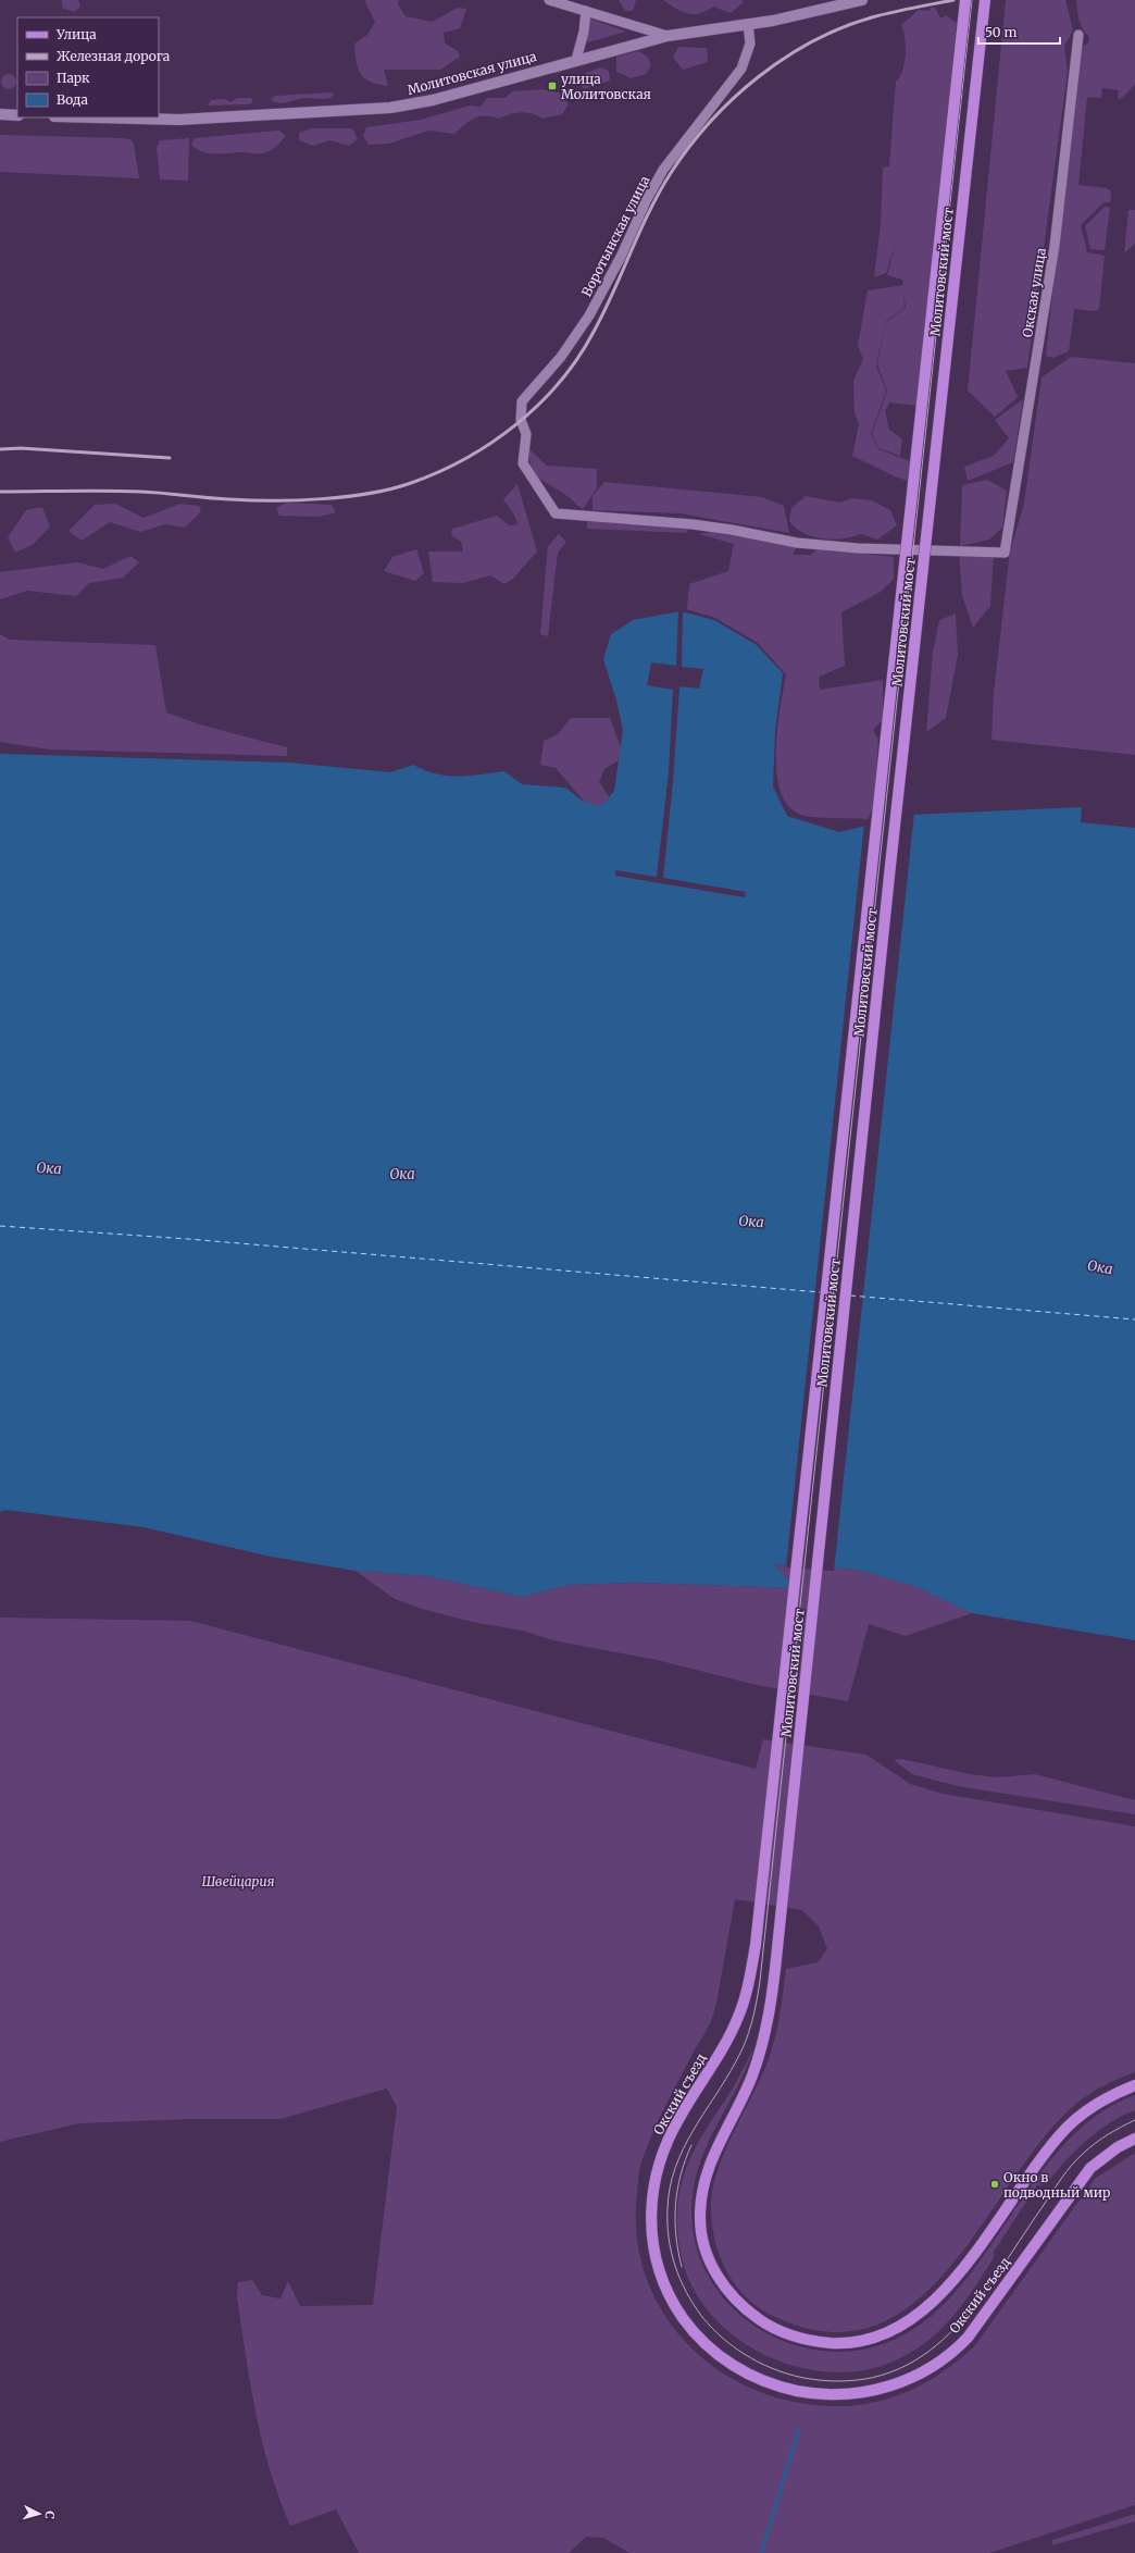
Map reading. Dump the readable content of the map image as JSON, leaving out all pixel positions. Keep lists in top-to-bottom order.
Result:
{
  "streets": {
    "main road": ["Молитовский мост", "Окский съезд"],
    "street": ["Молитовская улица", "Воротынская улица", "Окская улица"]
  },
  "crossings": [
    ["Молитовская улица", "Воротынская улица"],
    ["Воротынская улица", "Окская улица"],
    ["Молитовский мост", "Окский съезд"]
  ],
  "water": ["Ока"],
  "parks": ["Швейцария"],
  "places": {
    "transit": ["улица Молитовская"],
    "other": ["Окно в подводный мир"]
  },
  "legend": [
    "Улица",
    "Железная дорога",
    "Парк",
    "Вода"
  ],
  "scale_bar": "50 m",
  "north": "right"
}
